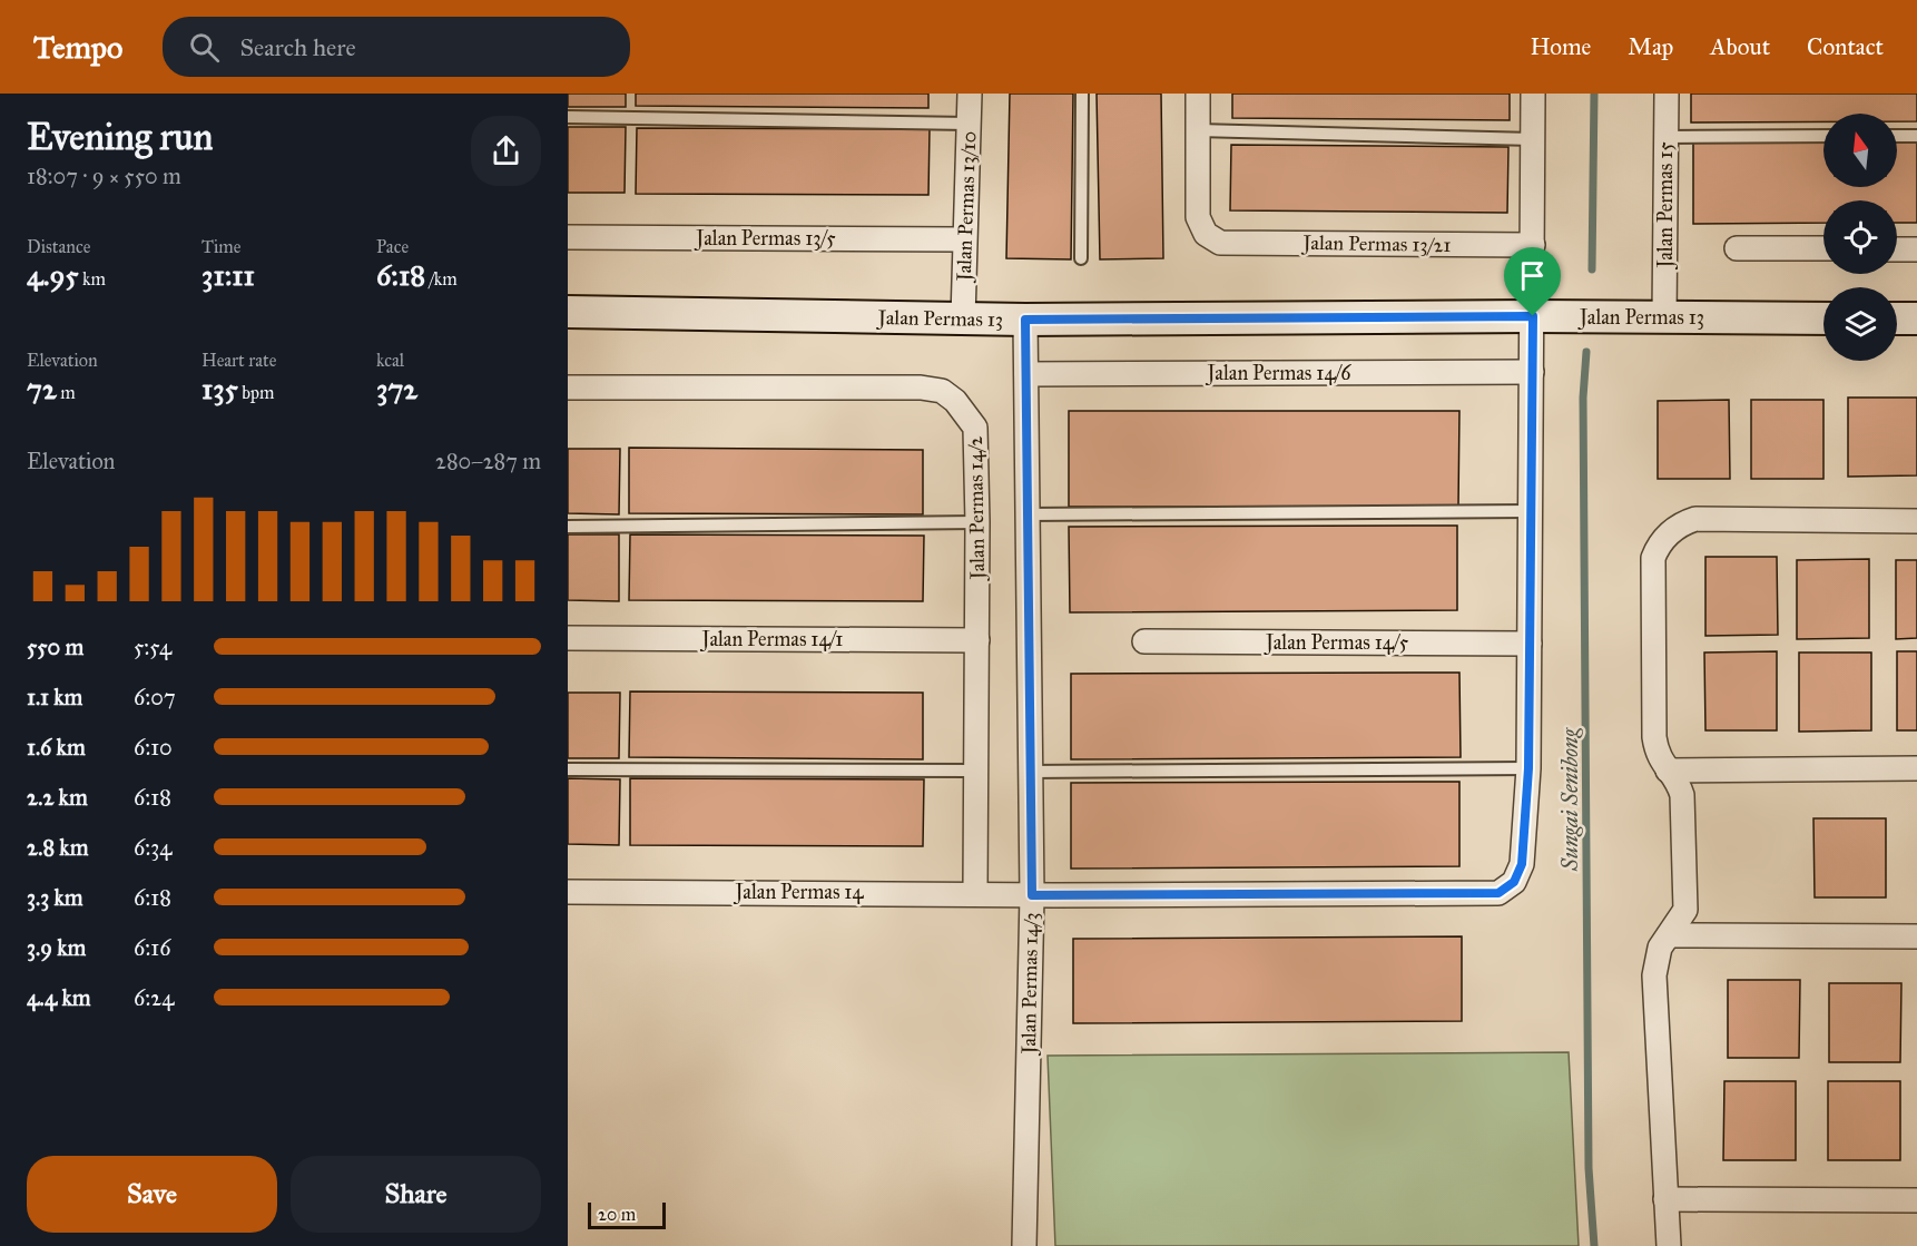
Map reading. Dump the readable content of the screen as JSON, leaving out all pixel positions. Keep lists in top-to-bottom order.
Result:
{
  "streets": {
    "main road": ["Jalan Permas 13"],
    "street": [
      "Jalan Permas 15",
      "Jalan Permas 13/10",
      "Jalan Permas 13/5",
      "Jalan Permas 13/21",
      "Jalan Permas 14/6",
      "Jalan Permas 14/2",
      "Jalan Permas 14/1",
      "Jalan Permas 14/5",
      "Jalan Permas 14",
      "Jalan Permas 14/3"
    ]
  },
  "crossings": [
    ["Jalan Permas 15", "Jalan Permas 13"],
    ["Jalan Permas 13/10", "Jalan Permas 13/5"],
    ["Jalan Permas 13/10", "Jalan Permas 13"],
    ["Jalan Permas 13/21", "Jalan Permas 14"],
    ["Jalan Permas 13", "Jalan Permas 14"],
    ["Jalan Permas 13", "Jalan Permas 14/3"],
    ["Jalan Permas 14/6", "Jalan Permas 14"],
    ["Jalan Permas 14/6", "Jalan Permas 14/3"],
    ["Jalan Permas 14/2", "Jalan Permas 14/1"],
    ["Jalan Permas 14/2", "Jalan Permas 14"],
    ["Jalan Permas 14/5", "Jalan Permas 14"],
    ["Jalan Permas 14", "Jalan Permas 14/3"]
  ],
  "water": ["Sungai Senibong"],
  "scale_bar": "20 m",
  "north": "top",
  "page": {
    "header": "Tempo",
    "search": "Search here",
    "nav": [
      "Home",
      "Map",
      "About",
      "Contact"
    ],
    "heading": ["Evening run", "18:07 · 9 × 550 m"],
    "stats": [
      ["Distance", "4.95 km"],
      ["Time", "31:11"],
      ["Pace", "6:18 /km"],
      ["Elevation", "72 m"],
      ["Heart rate", "135 bpm"],
      ["kcal", "372"]
    ],
    "chart": ["Elevation", "280–287 m"],
    "list": [
      {
        "name": "550 m",
        "note": "5:54"
      },
      {
        "name": "1.1 km",
        "note": "6:07"
      },
      {
        "name": "1.6 km",
        "note": "6:10"
      },
      {
        "name": "2.2 km",
        "note": "6:18"
      },
      {
        "name": "2.8 km",
        "note": "6:34"
      },
      {
        "name": "3.3 km",
        "note": "6:18"
      },
      {
        "name": "3.9 km",
        "note": "6:16"
      },
      {
        "name": "4.4 km",
        "note": "6:24"
      }
    ],
    "buttons": ["Save", "Share"],
    "scale": "20 m"
  }
}
